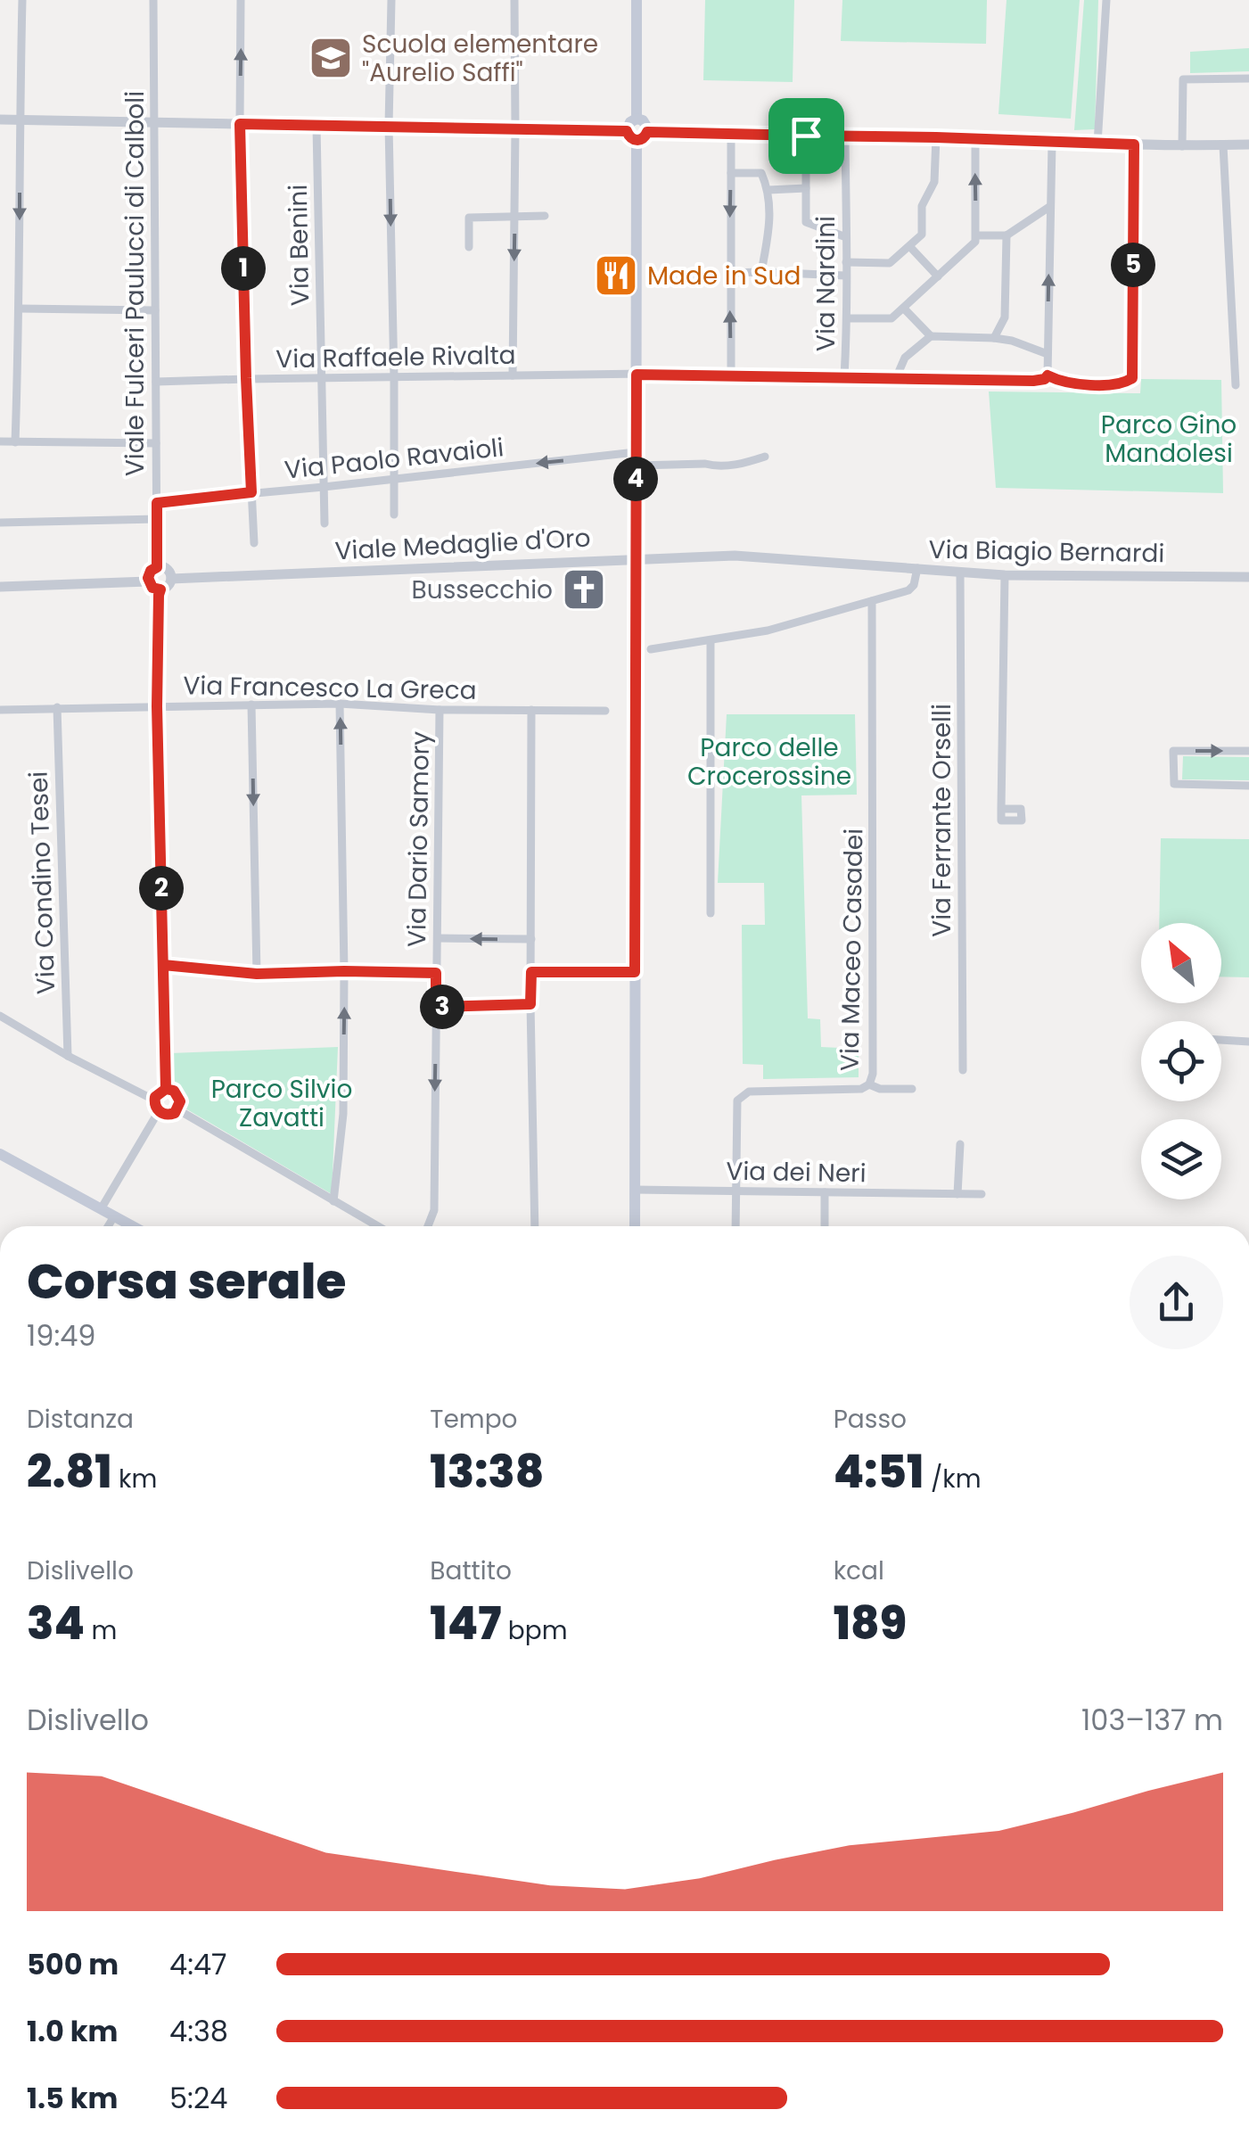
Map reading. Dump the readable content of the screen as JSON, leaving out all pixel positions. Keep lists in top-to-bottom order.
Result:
{
  "streets": {
    "street": [
      "Via Benini",
      "Viale Fulceri Paulucci di Calboli",
      "Via Nardini",
      "Via Raffaele Rivalta",
      "Via Paolo Ravaioli",
      "Viale Medaglie d'Oro",
      "Via Biagio Bernardi",
      "Via Francesco La Greca",
      "Via Ferrante Orselli",
      "Via Dario Samory",
      "Via Condino Tesei",
      "Via Maceo Casadei",
      "Via dei Neri"
    ]
  },
  "crossings": [
    ["Via Benini", "Via Raffaele Rivalta"],
    ["Via Benini", "Via Paolo Ravaioli"],
    ["Viale Fulceri Paulucci di Calboli", "Via Raffaele Rivalta"],
    ["Viale Fulceri Paulucci di Calboli", "Via Paolo Ravaioli"],
    ["Viale Fulceri Paulucci di Calboli", "Viale Medaglie d'Oro"],
    ["Via Nardini", "Via Raffaele Rivalta"],
    ["Viale Medaglie d'Oro", "Via Biagio Bernardi"],
    ["Via Biagio Bernardi", "Via Ferrante Orselli"],
    ["Via Biagio Bernardi", "Via Maceo Casadei"],
    ["Via Francesco La Greca", "Via Dario Samory"],
    ["Via Francesco La Greca", "Via Condino Tesei"]
  ],
  "one_way": ["Via Paolo Ravaioli", "Via Dario Samory"],
  "parks": ["Parco Gino Mandolesi", "Parco delle Crocerossine", "Parco Silvio Zavatti"],
  "places": {
    "school or university": ["Scuola elementare \"Aurelio Saffi\""],
    "restaurant": ["Made in Sud"],
    "church": ["Bussecchio"]
  },
  "north": "top left",
  "page": {
    "pins": [
      "5",
      "1",
      "4",
      "2",
      "3"
    ],
    "heading": ["Corsa serale", "19:49"],
    "stats": [
      ["Distanza", "2.81 km"],
      ["Tempo", "13:38"],
      ["Passo", "4:51 /km"],
      ["Dislivello", "34 m"],
      ["Battito", "147 bpm"],
      ["kcal", "189"]
    ],
    "chart": ["Dislivello", "103–137 m"],
    "list": [
      {
        "name": "500 m",
        "note": "4:47"
      },
      {
        "name": "1.0 km",
        "note": "4:38"
      },
      {
        "name": "1.5 km",
        "note": "5:24"
      }
    ]
  }
}
